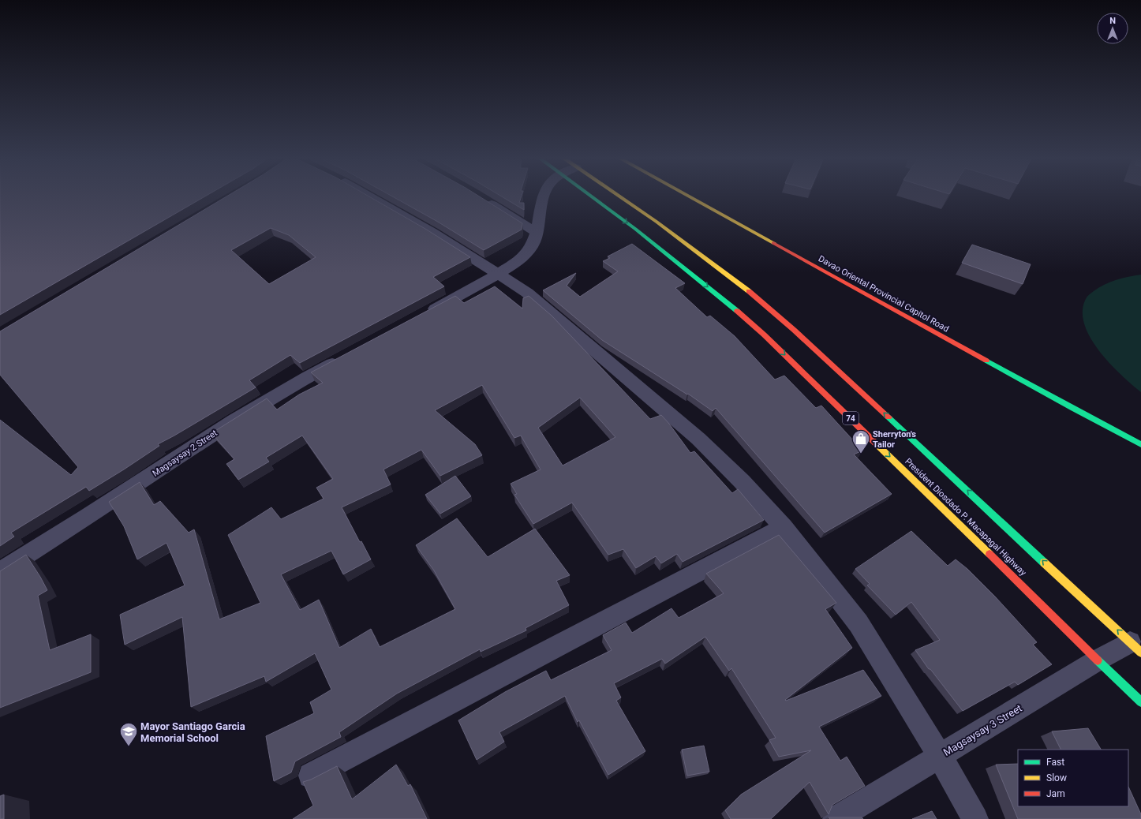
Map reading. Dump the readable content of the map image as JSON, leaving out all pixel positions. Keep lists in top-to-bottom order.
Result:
{
  "streets": {
    "main road": ["Davao Oriental Provincial Capitol Road", "74", "President Diosdado P. Macapagal Highway"],
    "street": ["Magsaysay 2 Street", "Magsaysay 3 Street"]
  },
  "crossings": [
    ["President Diosdado P. Macapagal Highway", "Magsaysay 3 Street"]
  ],
  "places": {
    "shop": ["Sherryton's Tailor"],
    "school or university": ["Mayor Santiago Garcia Memorial School"]
  },
  "legend": ["Fast", "Slow", "Jam"],
  "north": "top"
}
